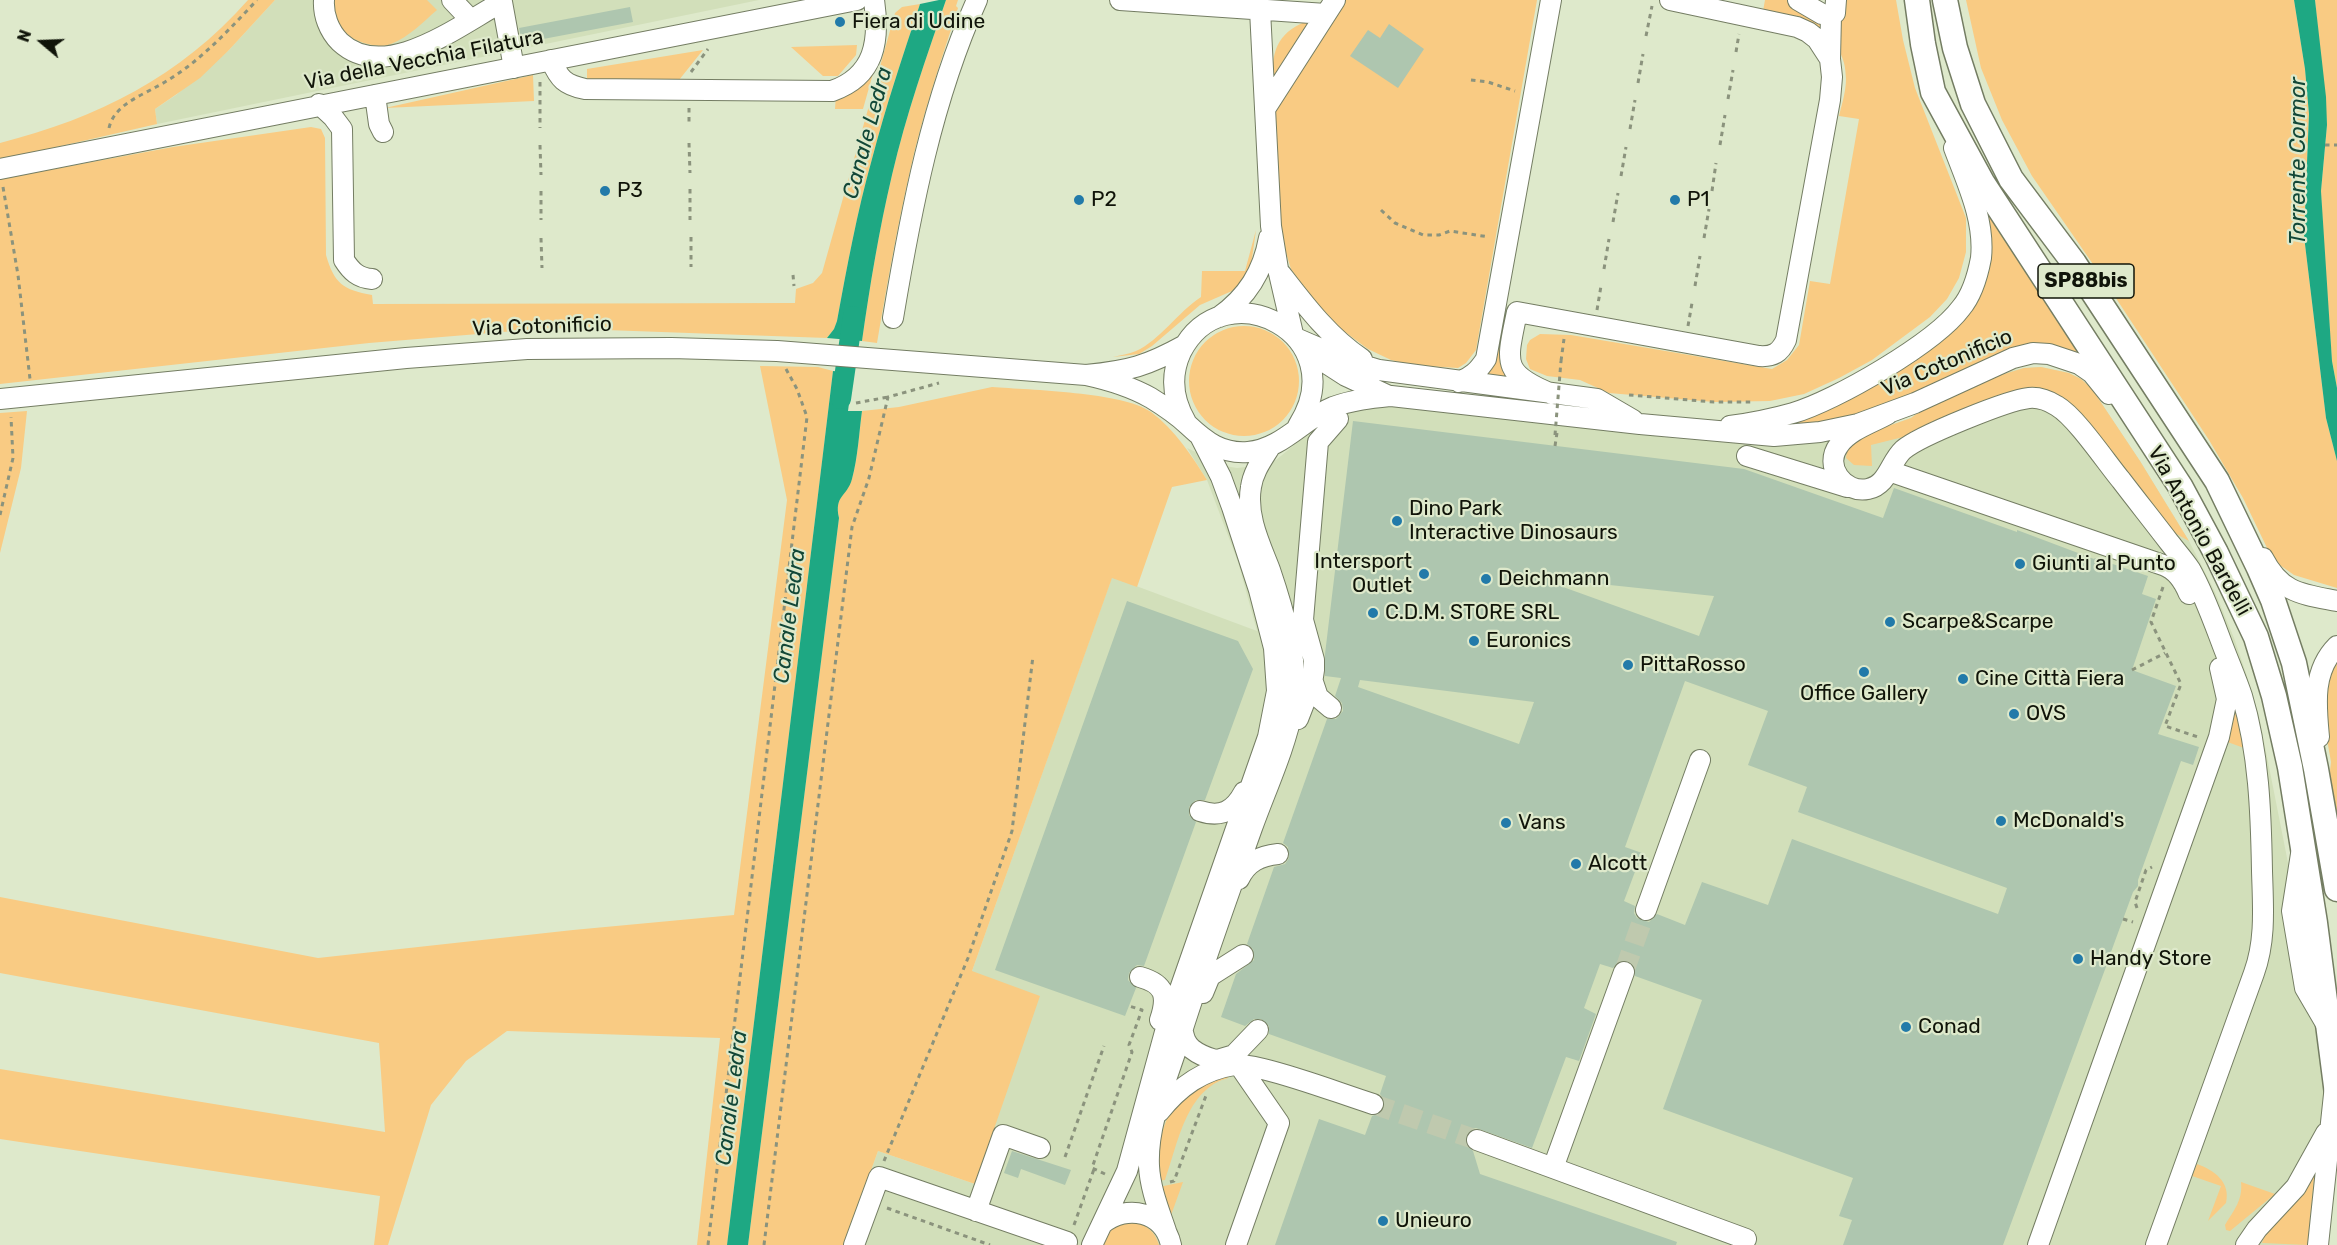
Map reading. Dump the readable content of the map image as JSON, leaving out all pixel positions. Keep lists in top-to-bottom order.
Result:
{
  "streets": {
    "main road": ["SP88bis", "Via Antonio Bardelli"],
    "street": ["Via della Vecchia Filatura", "Via Cotonificio"]
  },
  "crossings": [
    ["SP88bis", "Via Cotonificio"],
    ["SP88bis", "Via Antonio Bardelli"],
    ["Via Cotonificio", "Via Antonio Bardelli"]
  ],
  "water": ["Canale Ledra", "Torrente Cormor"],
  "places": [
    "Fiera di Udine",
    "P3",
    "P2",
    "P1",
    "Dino Park Interactive Dinosaurs",
    "Giunti al Punto",
    "Intersport Outlet",
    "Deichmann",
    "C.D.M. STORE SRL",
    "Scarpe&Scarpe",
    "Euronics",
    "PittaRosso",
    "Office Gallery",
    "Cine Città Fiera",
    "OVS",
    "McDonald's",
    "Vans",
    "Alcott",
    "Handy Store",
    "Conad",
    "Unieuro"
  ],
  "north": "left"
}
